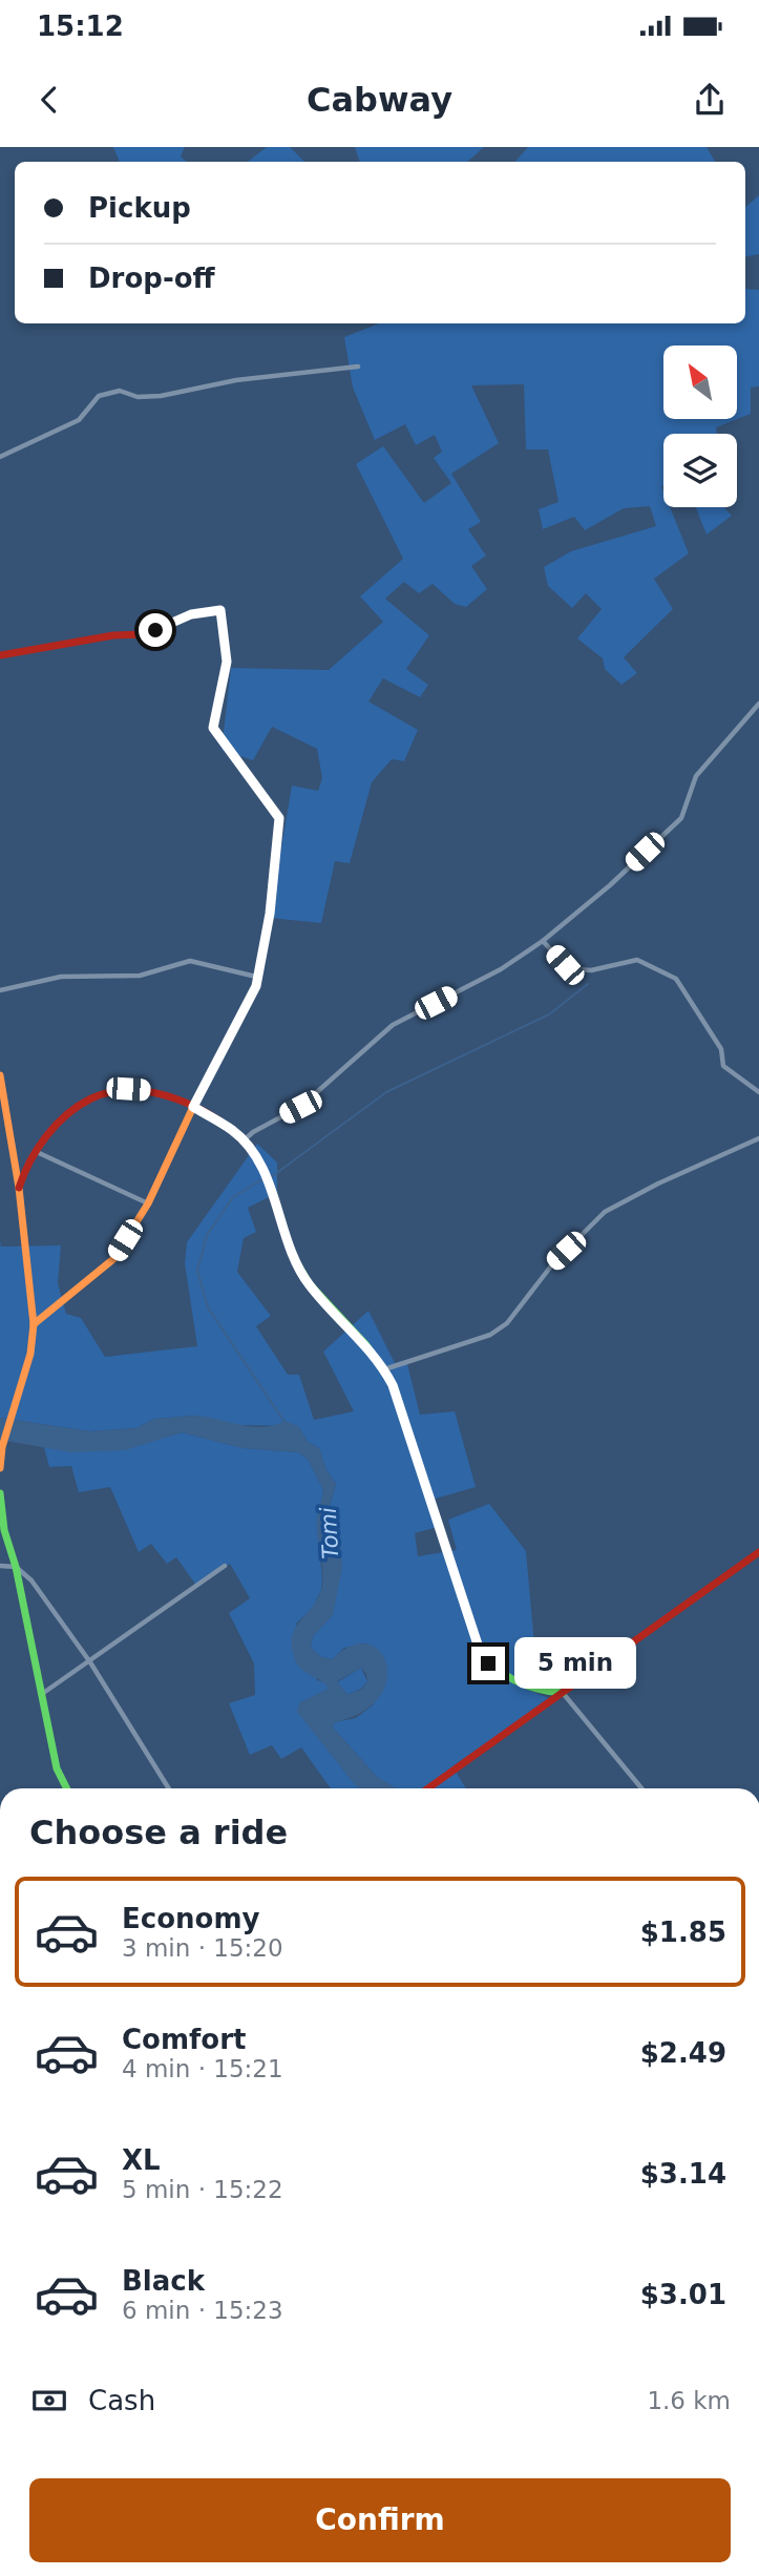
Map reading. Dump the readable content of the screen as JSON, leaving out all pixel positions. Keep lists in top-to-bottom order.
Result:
{
  "water": ["Tomi"],
  "north": "top left",
  "page": {
    "status": "15:12",
    "header": "Cabway",
    "banner": ["Pickup", "Drop-off"],
    "bubble": "5 min",
    "heading": "Choose a ride",
    "list": [
      {
        "name": "Economy",
        "note": "3 min · 15:20",
        "value": "$1.85"
      },
      {
        "name": "Comfort",
        "note": "4 min · 15:21",
        "value": "$2.49"
      },
      {
        "name": "XL",
        "note": "5 min · 15:22",
        "value": "$3.14"
      },
      {
        "name": "Black",
        "note": "6 min · 15:23",
        "value": "$3.01"
      }
    ],
    "pay": ["Cash", "1.6 km"],
    "buttons": "Confirm"
  }
}
